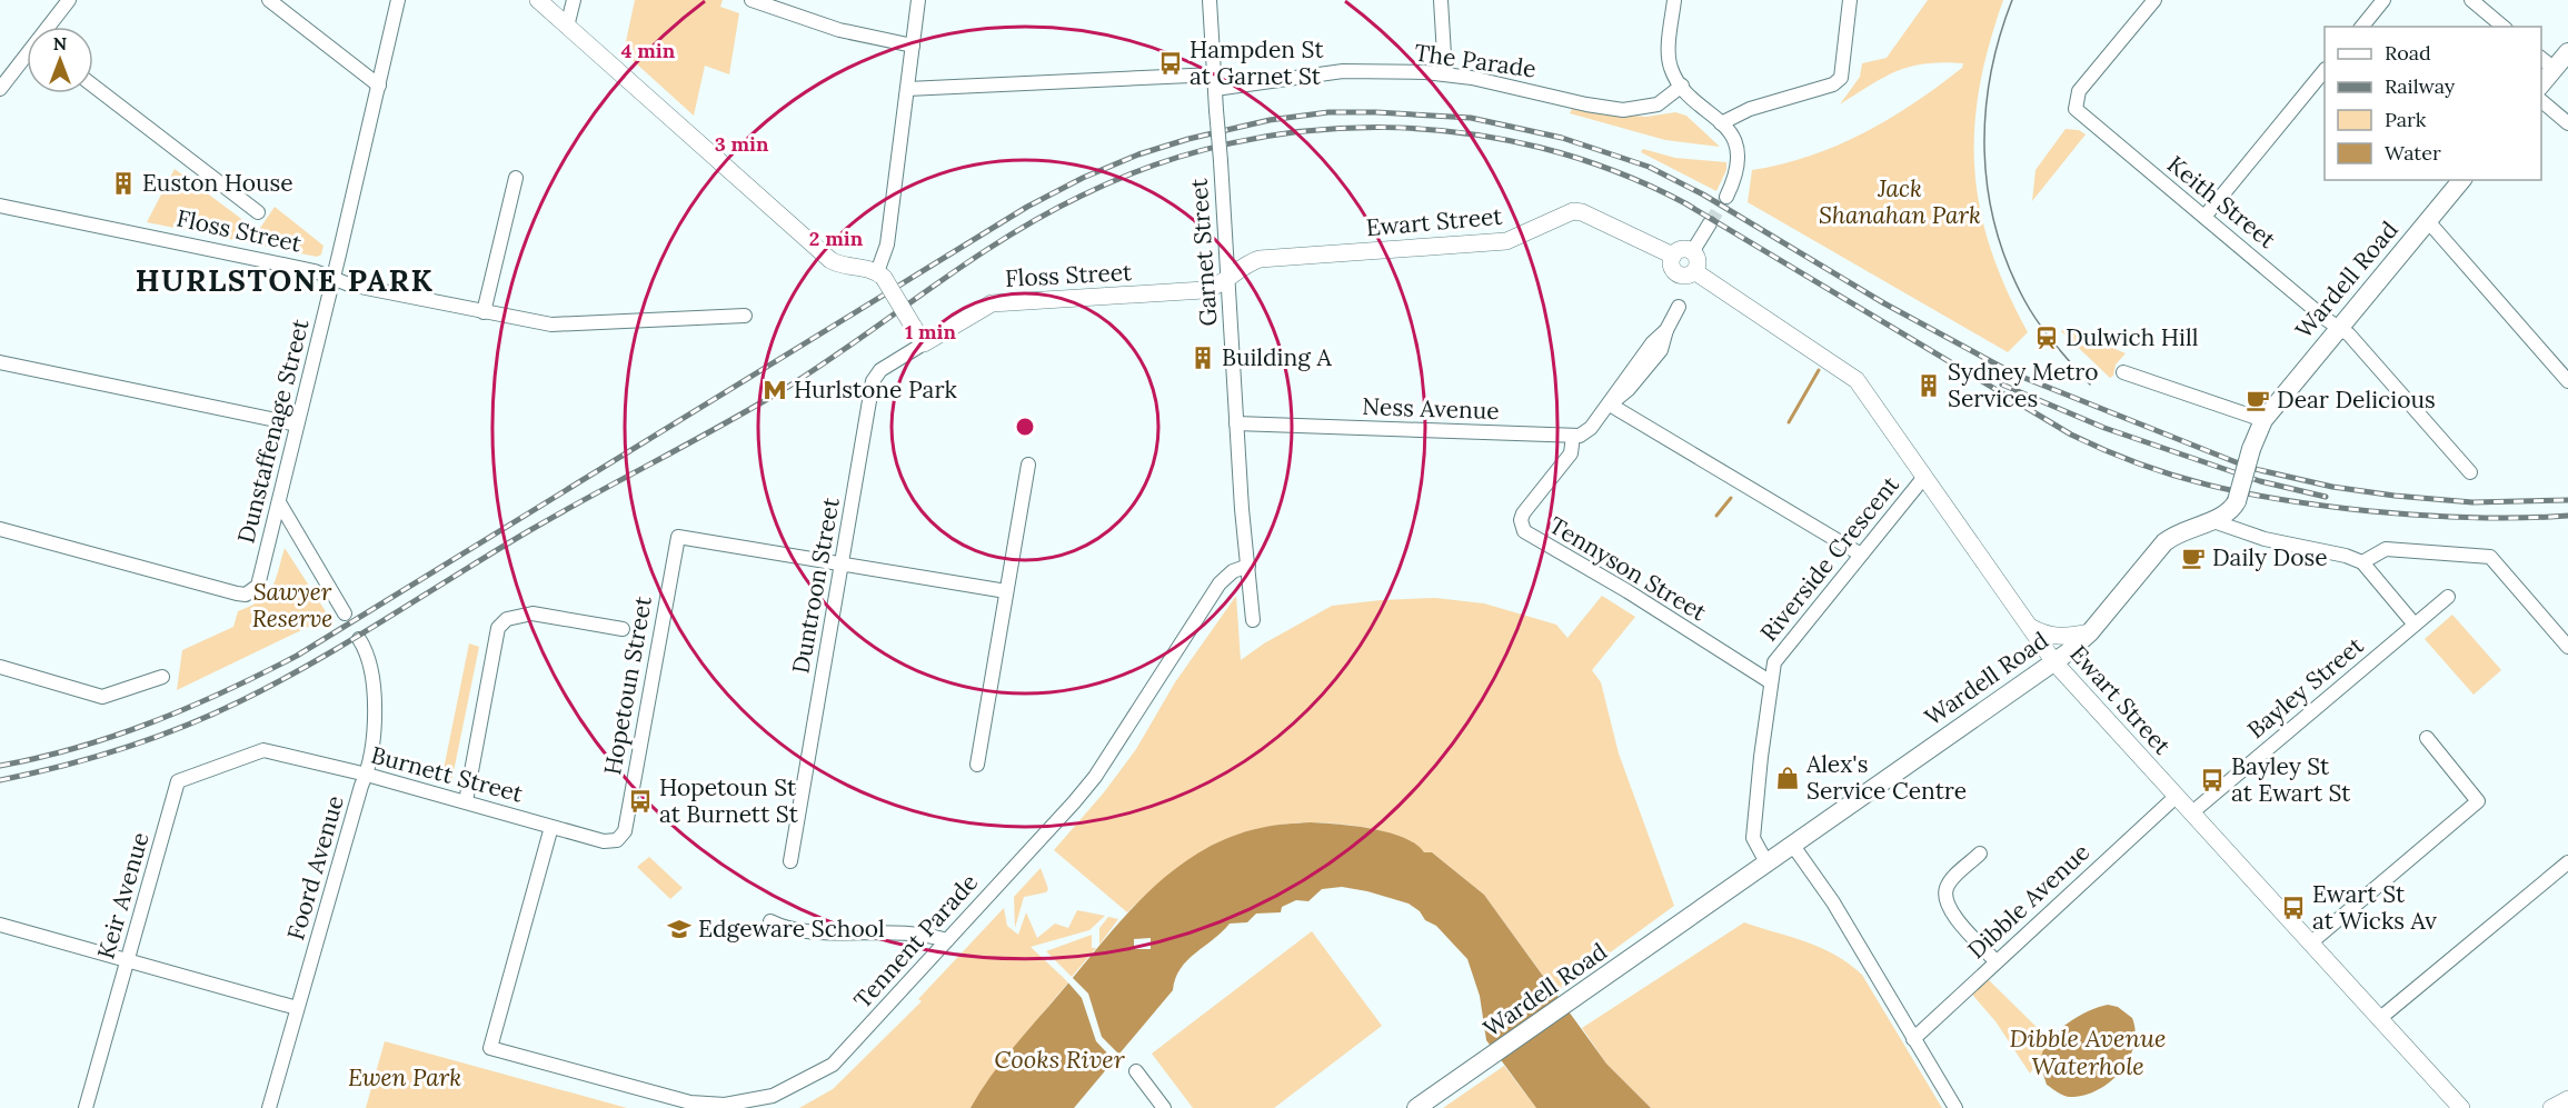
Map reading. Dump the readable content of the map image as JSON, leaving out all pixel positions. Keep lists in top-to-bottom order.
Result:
{
  "streets": {
    "main road": ["Wardell Road"],
    "street": [
      "The Parade",
      "Keith Street",
      "Ewart Street",
      "Floss Street",
      "Garnet Street",
      "Ness Avenue",
      "Dunstaffenage Street",
      "Riverside Crescent",
      "Tennyson Street",
      "Duntroon Street",
      "Hopetoun Street",
      "Bayley Street",
      "Burnett Street",
      "Foord Avenue",
      "Keir Avenue",
      "Dibble Avenue",
      "Tennent Parade"
    ]
  },
  "crossings": [
    ["The Parade", "Garnet Street"],
    ["Keith Street", "Wardell Road"],
    ["Ewart Street", "Floss Street"],
    ["Ewart Street", "Garnet Street"],
    ["Ewart Street", "Wardell Road"],
    ["Ewart Street", "Riverside Crescent"],
    ["Ewart Street", "Bayley Street"],
    ["Ewart Street", "Dibble Avenue"],
    ["Floss Street", "Garnet Street"],
    ["Floss Street", "Dunstaffenage Street"],
    ["Floss Street", "Duntroon Street"],
    ["Garnet Street", "Ness Avenue"],
    ["Garnet Street", "Tennent Parade"],
    ["Wardell Road", "Riverside Crescent"],
    ["Ness Avenue", "Tennyson Street"],
    ["Riverside Crescent", "Tennyson Street"],
    ["Duntroon Street", "Hopetoun Street"],
    ["Hopetoun Street", "Burnett Street"],
    ["Burnett Street", "Foord Avenue"],
    ["Burnett Street", "Keir Avenue"],
    ["Burnett Street", "Tennent Parade"]
  ],
  "districts": ["HURLSTONE PARK"],
  "water": ["Dibble Avenue Waterhole", "Cooks River"],
  "parks": ["Jack Shanahan Park", "Sawyer Reserve", "Ewen Park"],
  "places": {
    "bus stop": [
      "Hampden St at Garnet St",
      "Bayley St at Ewart St",
      "Hopetoun St at Burnett St",
      "Ewart St at Wicks Av"
    ],
    "building": ["Euston House", "Building A", "Sydney Metro Services"],
    "station": ["Dulwich Hill"],
    "metro station": ["Hurlstone Park"],
    "cafe": ["Dear Delicious", "Daily Dose"],
    "shop": ["Alex's Service Centre"],
    "school or university": ["Edgeware School"]
  },
  "legend": [
    "Road",
    "Railway",
    "Park",
    "Water"
  ],
  "north": "top",
  "rings": [
    "4 min",
    "3 min",
    "2 min",
    "1 min"
  ]
}
